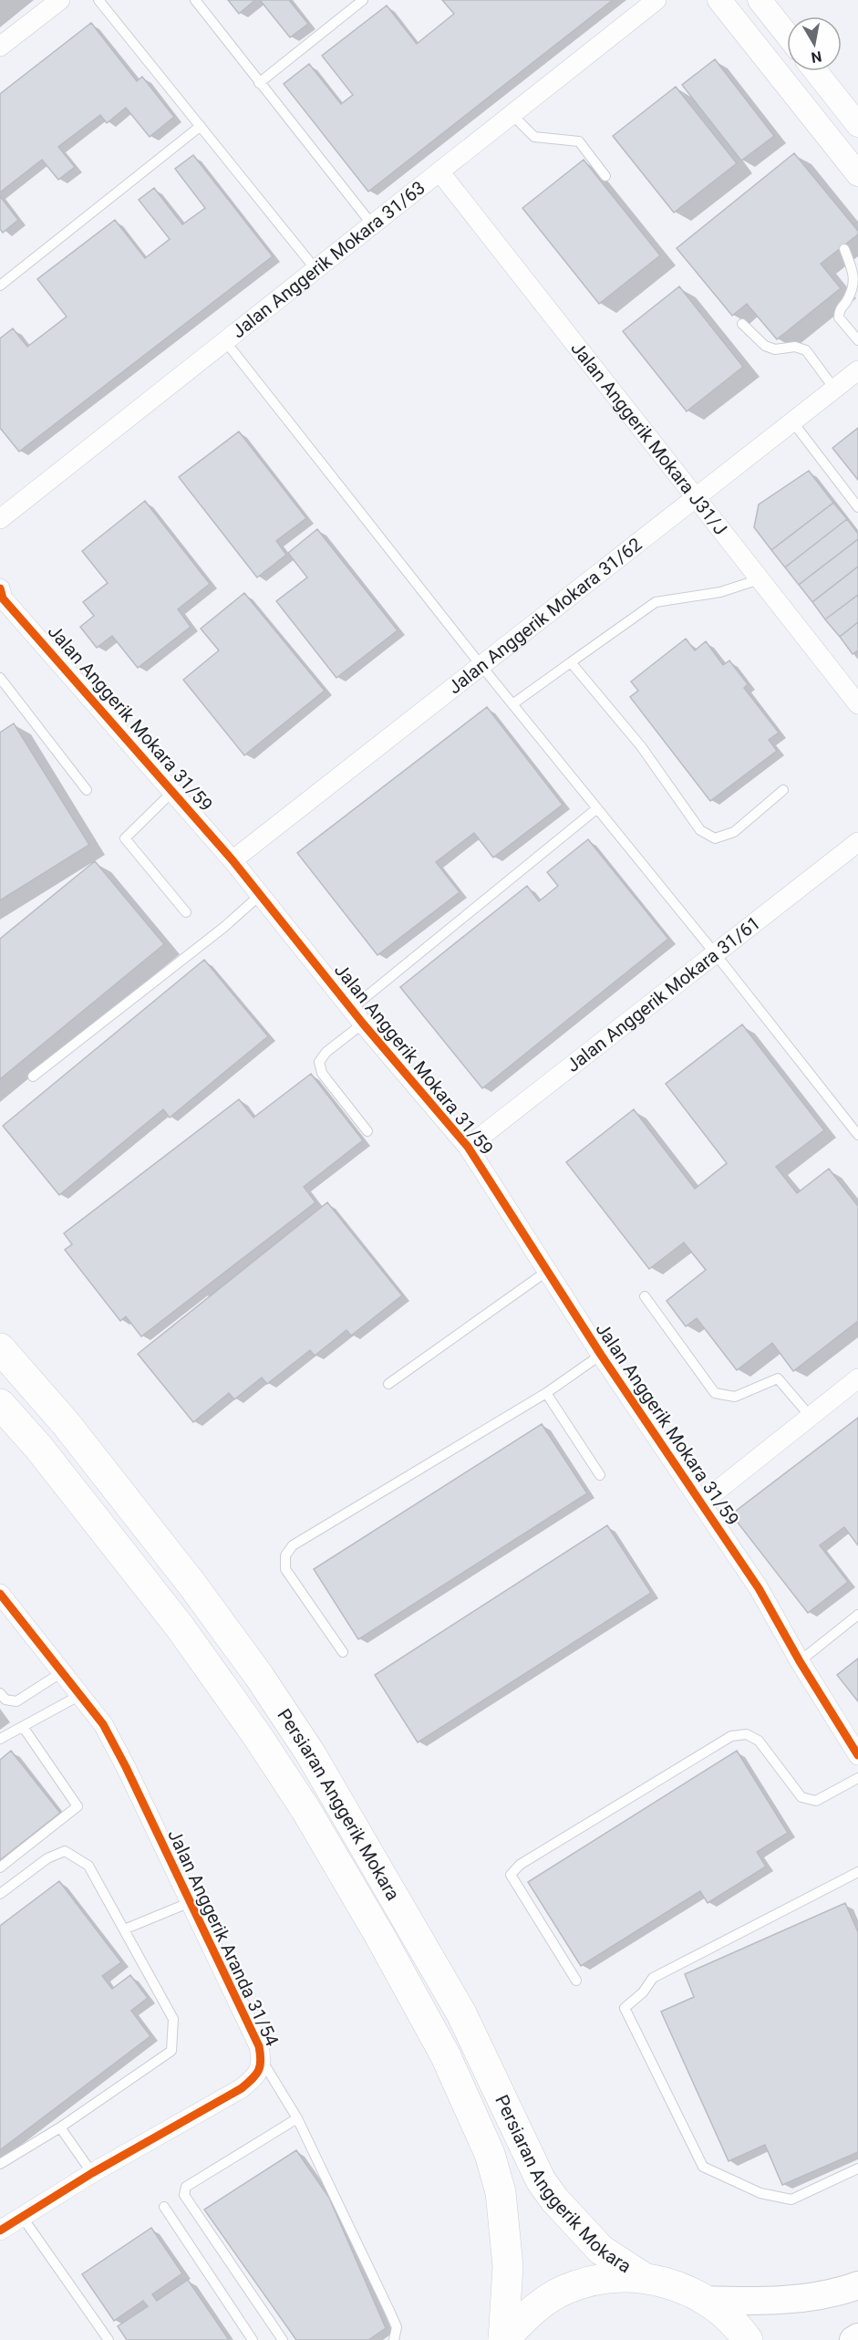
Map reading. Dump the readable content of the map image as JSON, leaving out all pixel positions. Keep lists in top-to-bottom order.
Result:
{
  "streets": {
    "main road": ["Persiaran Anggerik Mokara"],
    "street": [
      "Jalan Anggerik Mokara 31/63",
      "Jalan Anggerik Mokara J31/J",
      "Jalan Anggerik Mokara 31/62",
      "Jalan Anggerik Mokara 31/59",
      "Jalan Anggerik Mokara 31/61",
      "Jalan Anggerik Aranda 31/54"
    ]
  },
  "crossings": [
    ["Jalan Anggerik Mokara 31/63", "Jalan Anggerik Mokara J31/J"],
    ["Jalan Anggerik Mokara J31/J", "Jalan Anggerik Mokara 31/62"],
    ["Jalan Anggerik Mokara 31/62", "Jalan Anggerik Mokara 31/59"],
    ["Jalan Anggerik Mokara 31/59", "Jalan Anggerik Mokara 31/61"]
  ],
  "north": "bottom"
}
